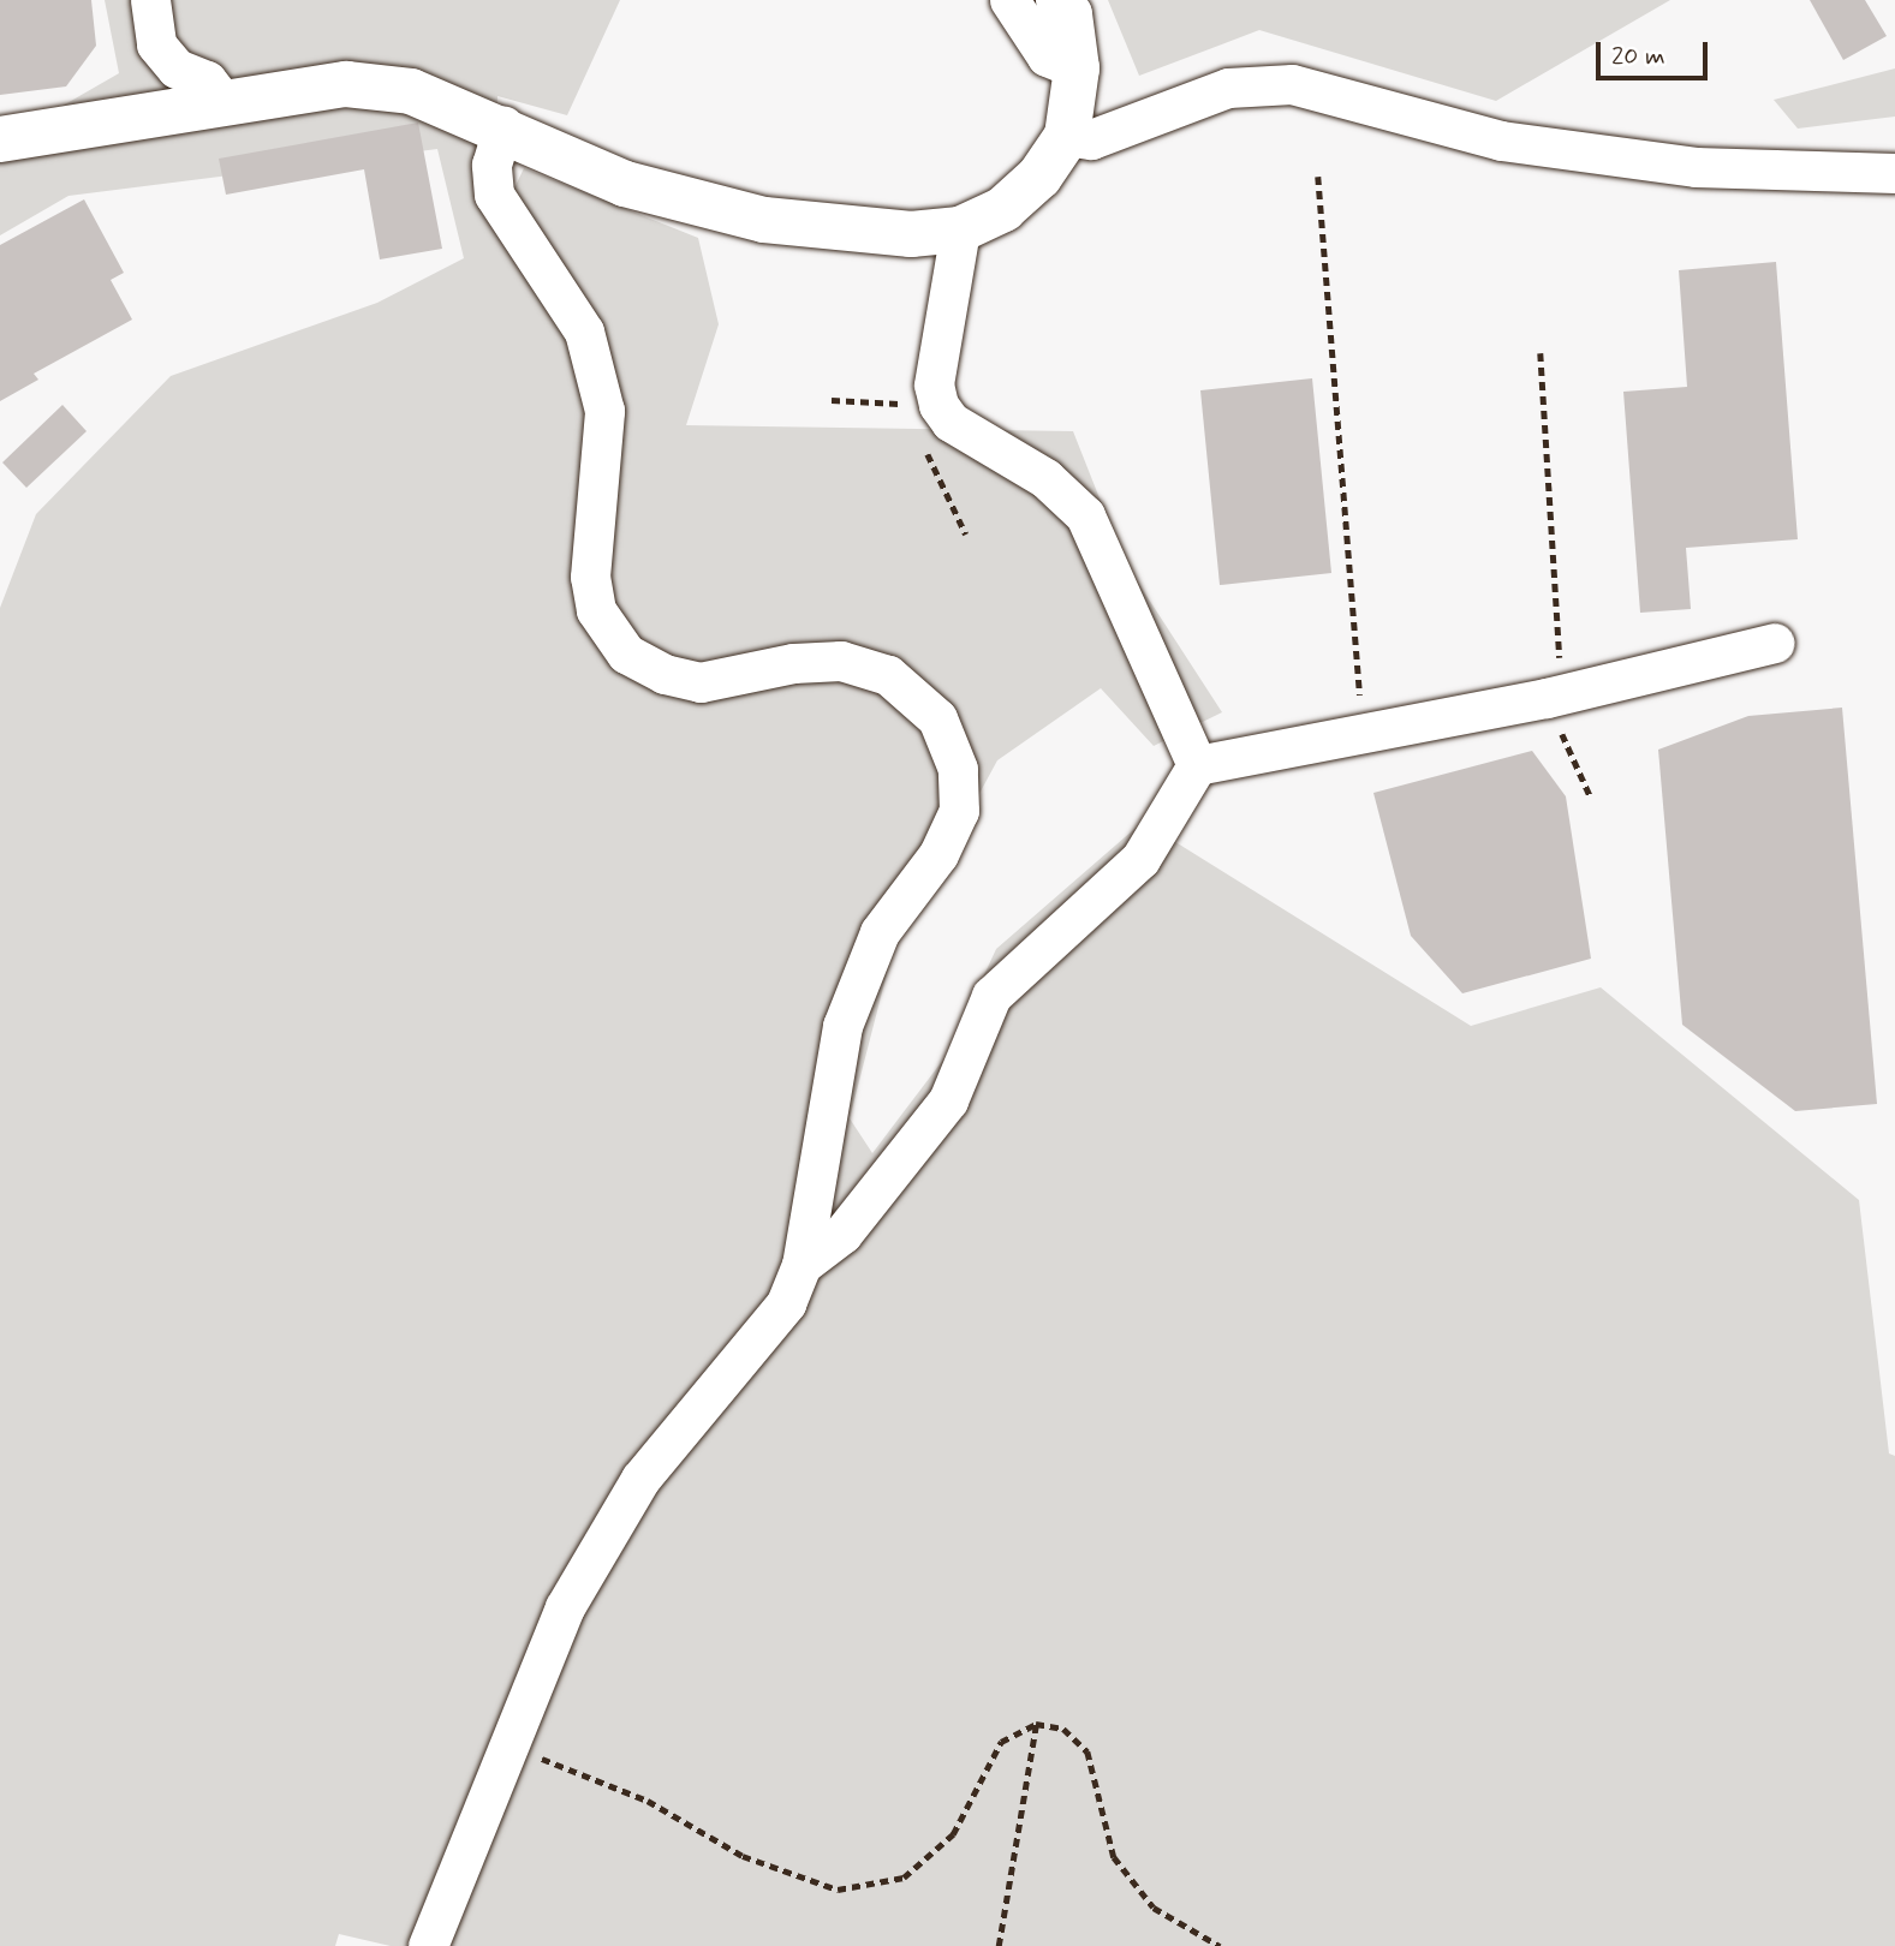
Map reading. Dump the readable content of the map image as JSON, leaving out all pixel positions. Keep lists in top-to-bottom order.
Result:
{
  "scale_bar": "20 m"
}
